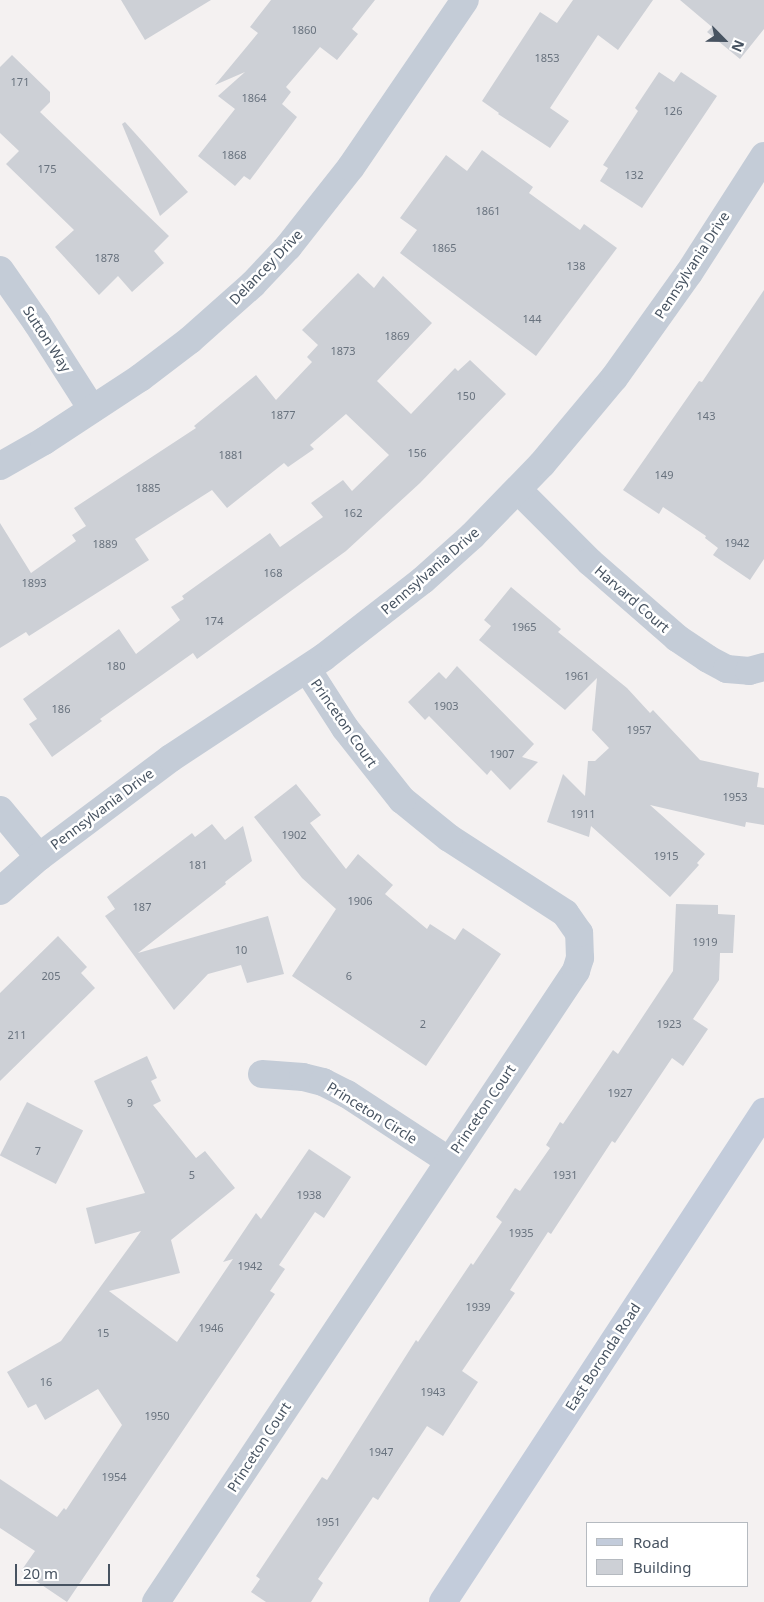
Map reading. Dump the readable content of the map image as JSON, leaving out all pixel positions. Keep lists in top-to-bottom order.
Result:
{
  "streets": {
    "main road": ["East Boronda Road"],
    "street": [
      "Pennsylvania Drive",
      "Delancey Drive",
      "Sutton Way",
      "Harvard Court",
      "Princeton Court",
      "Princeton Circle"
    ]
  },
  "crossings": [
    ["Pennsylvania Drive", "Harvard Court"],
    ["Pennsylvania Drive", "Princeton Court"],
    ["Delancey Drive", "Sutton Way"],
    ["Princeton Court", "Princeton Circle"]
  ],
  "house_numbers": [
    "1860",
    "1853",
    "171",
    "1864",
    "126",
    "1868",
    "175",
    "132",
    "1861",
    "1865",
    "1878",
    "138",
    "144",
    "1869",
    "1873",
    "150",
    "1877",
    "143",
    "156",
    "1881",
    "149",
    "1885",
    "162",
    "1942",
    "1889",
    "168",
    "1893",
    "174",
    "1965",
    "180",
    "1961",
    "1903",
    "186",
    "1957",
    "1907",
    "1953",
    "1911",
    "1902",
    "1915",
    "181",
    "1906",
    "187",
    "1919",
    "10",
    "205",
    "6",
    "2",
    "1923",
    "211",
    "1927",
    "9",
    "7",
    "5",
    "1931",
    "1938",
    "1935",
    "1942",
    "1939",
    "1946",
    "15",
    "16",
    "1943",
    "1950",
    "1947",
    "1954",
    "1951"
  ],
  "legend": ["Road", "Building"],
  "scale_bar": "20 m",
  "north": "bottom right"
}
